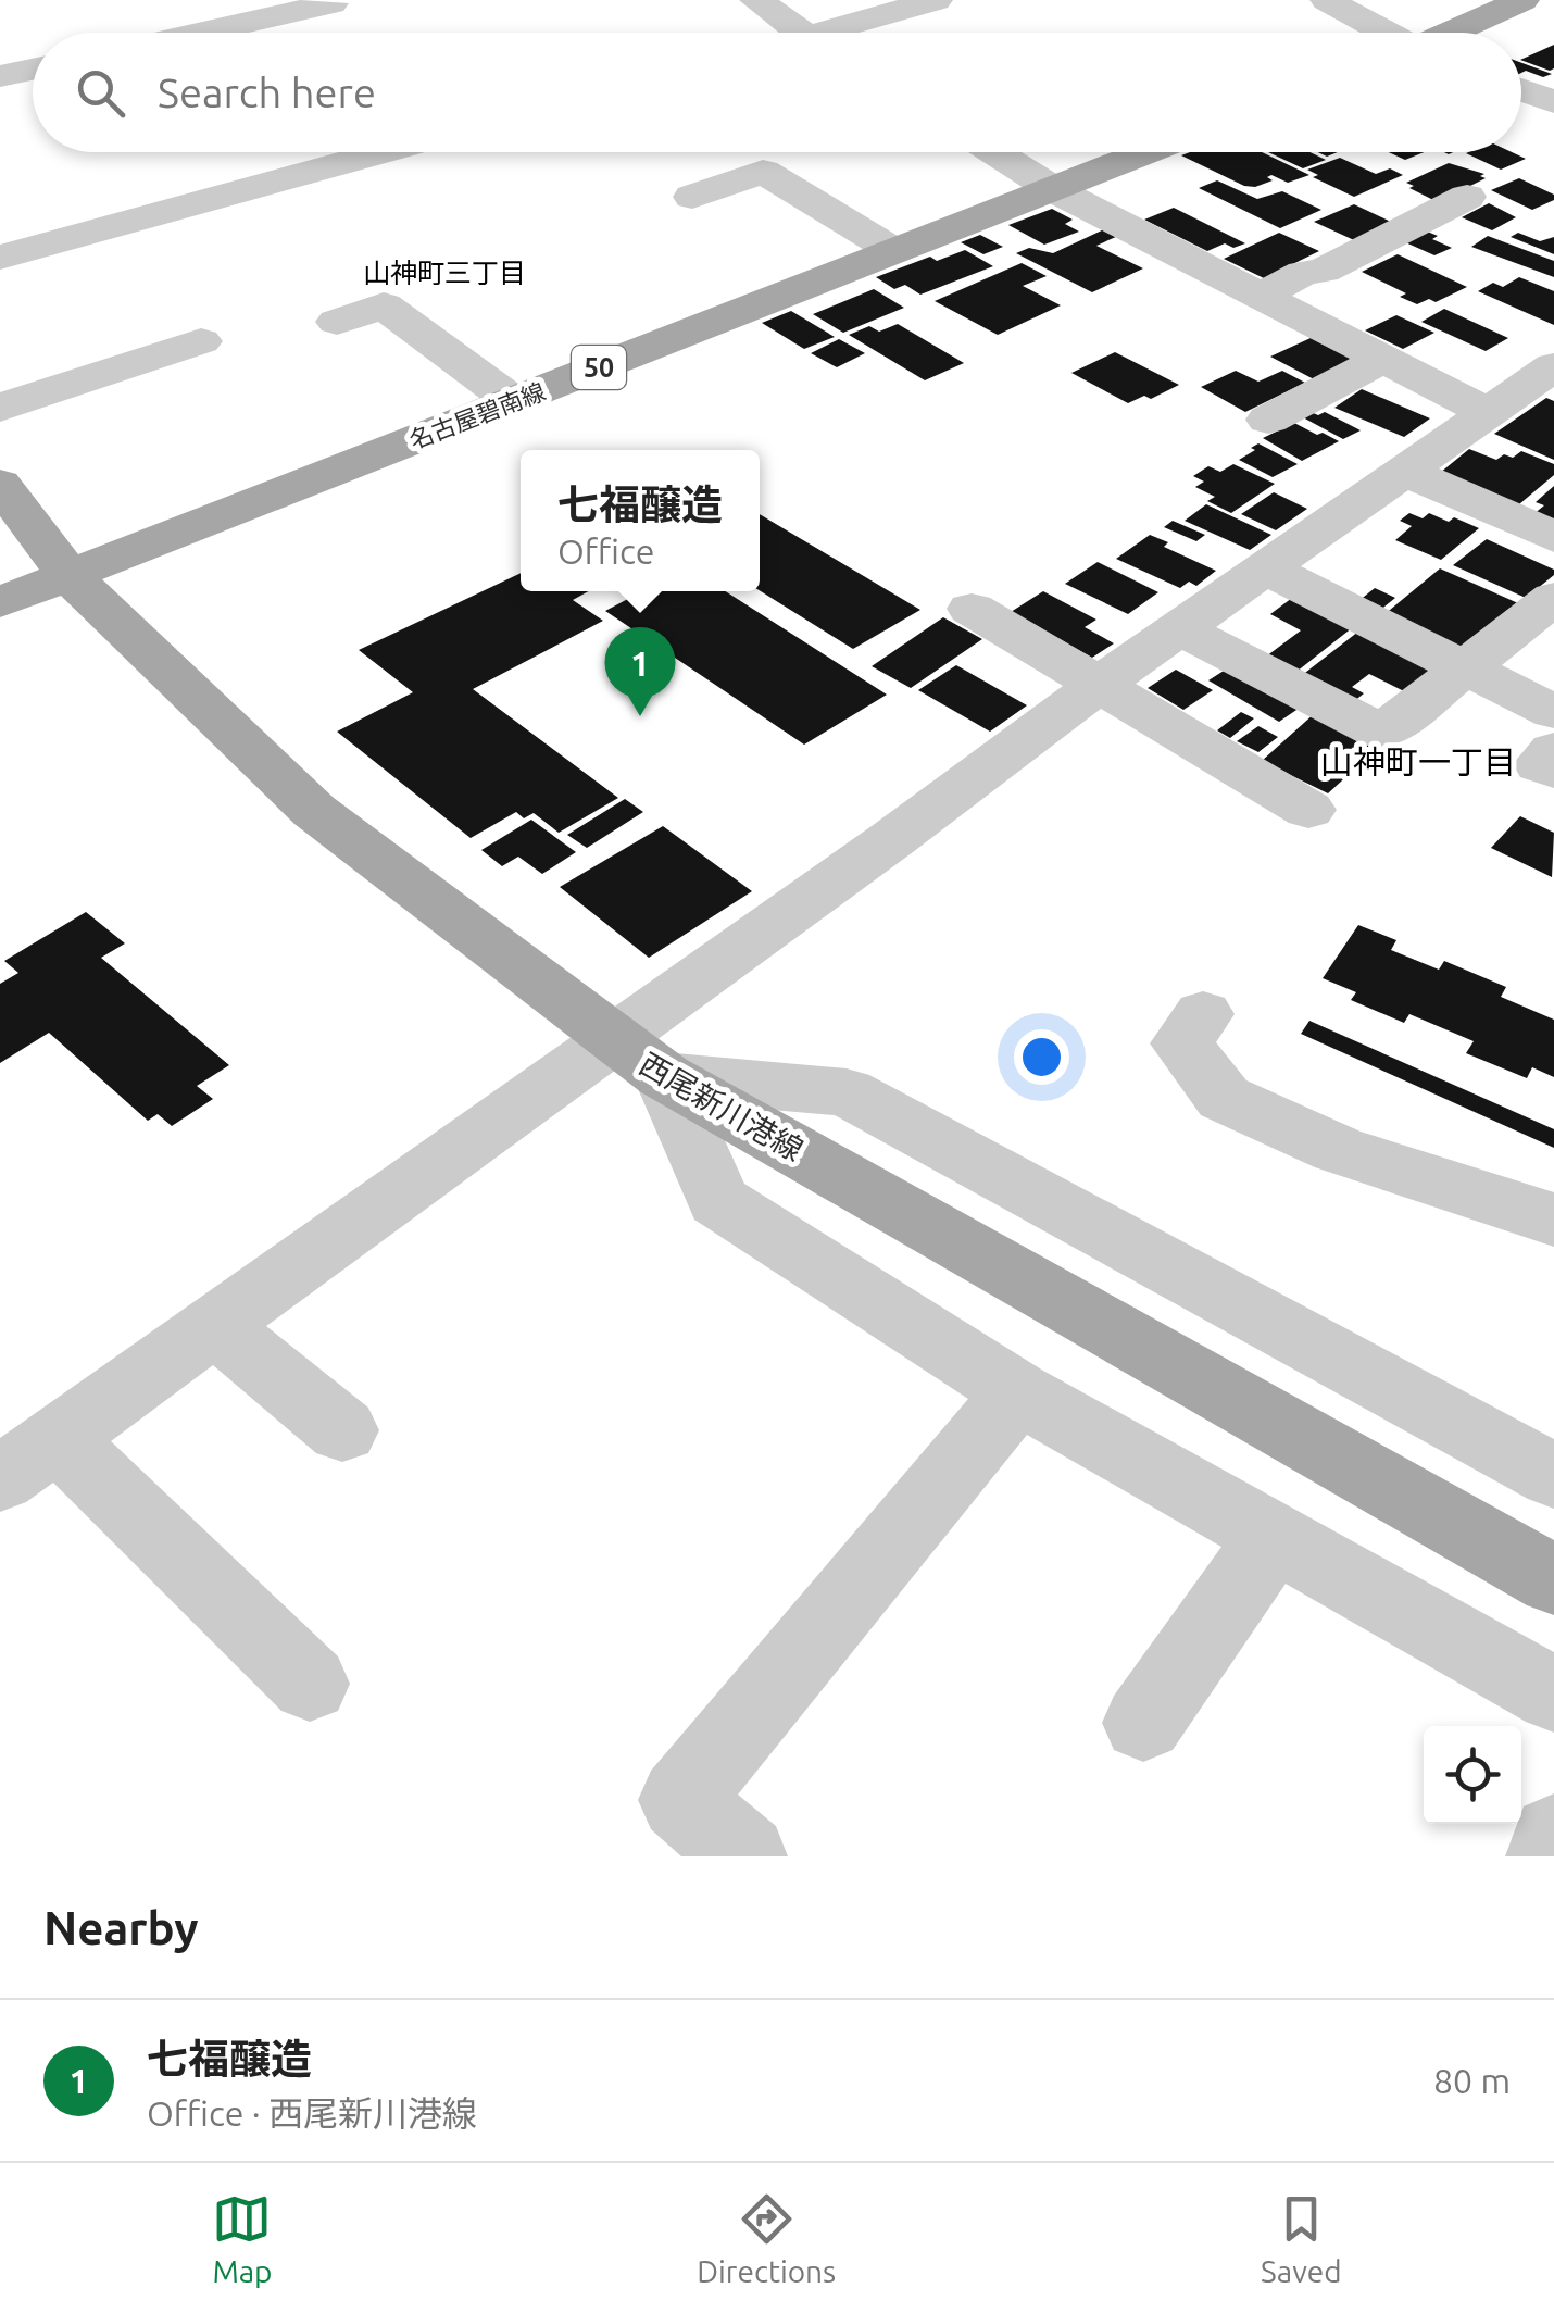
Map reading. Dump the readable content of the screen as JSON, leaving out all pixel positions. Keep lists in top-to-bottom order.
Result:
{
  "streets": {
    "main road": ["50", "名古屋碧南線", "西尾新川港線"]
  },
  "crossings": [
    ["名古屋碧南線", "西尾新川港線"]
  ],
  "districts": ["山神町三丁目", "山神町一丁目"],
  "page": {
    "search": "Search here",
    "popup": ["七福醸造", "Office"],
    "pins": "1",
    "heading": "Nearby",
    "list": [
      {
        "mark": "1",
        "name": "七福醸造",
        "note": "Office · 西尾新川港線",
        "value": "80 m"
      }
    ],
    "nav": ["Map", "Directions", "Saved"]
  }
}
